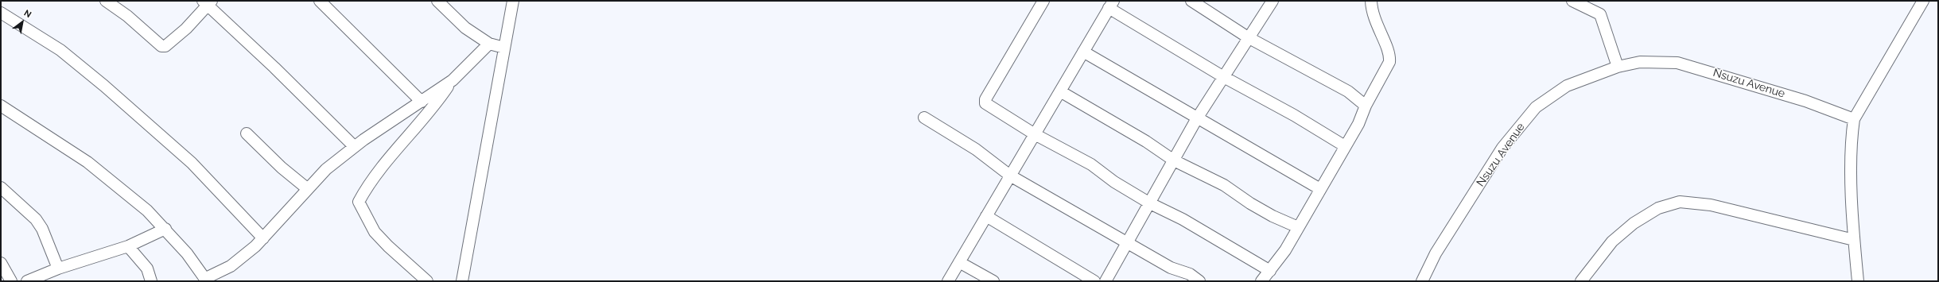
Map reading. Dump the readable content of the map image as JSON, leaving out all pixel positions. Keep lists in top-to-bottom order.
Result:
{
  "streets": {
    "street": ["Nsuzu Avenue"]
  },
  "north": "top right"
}
